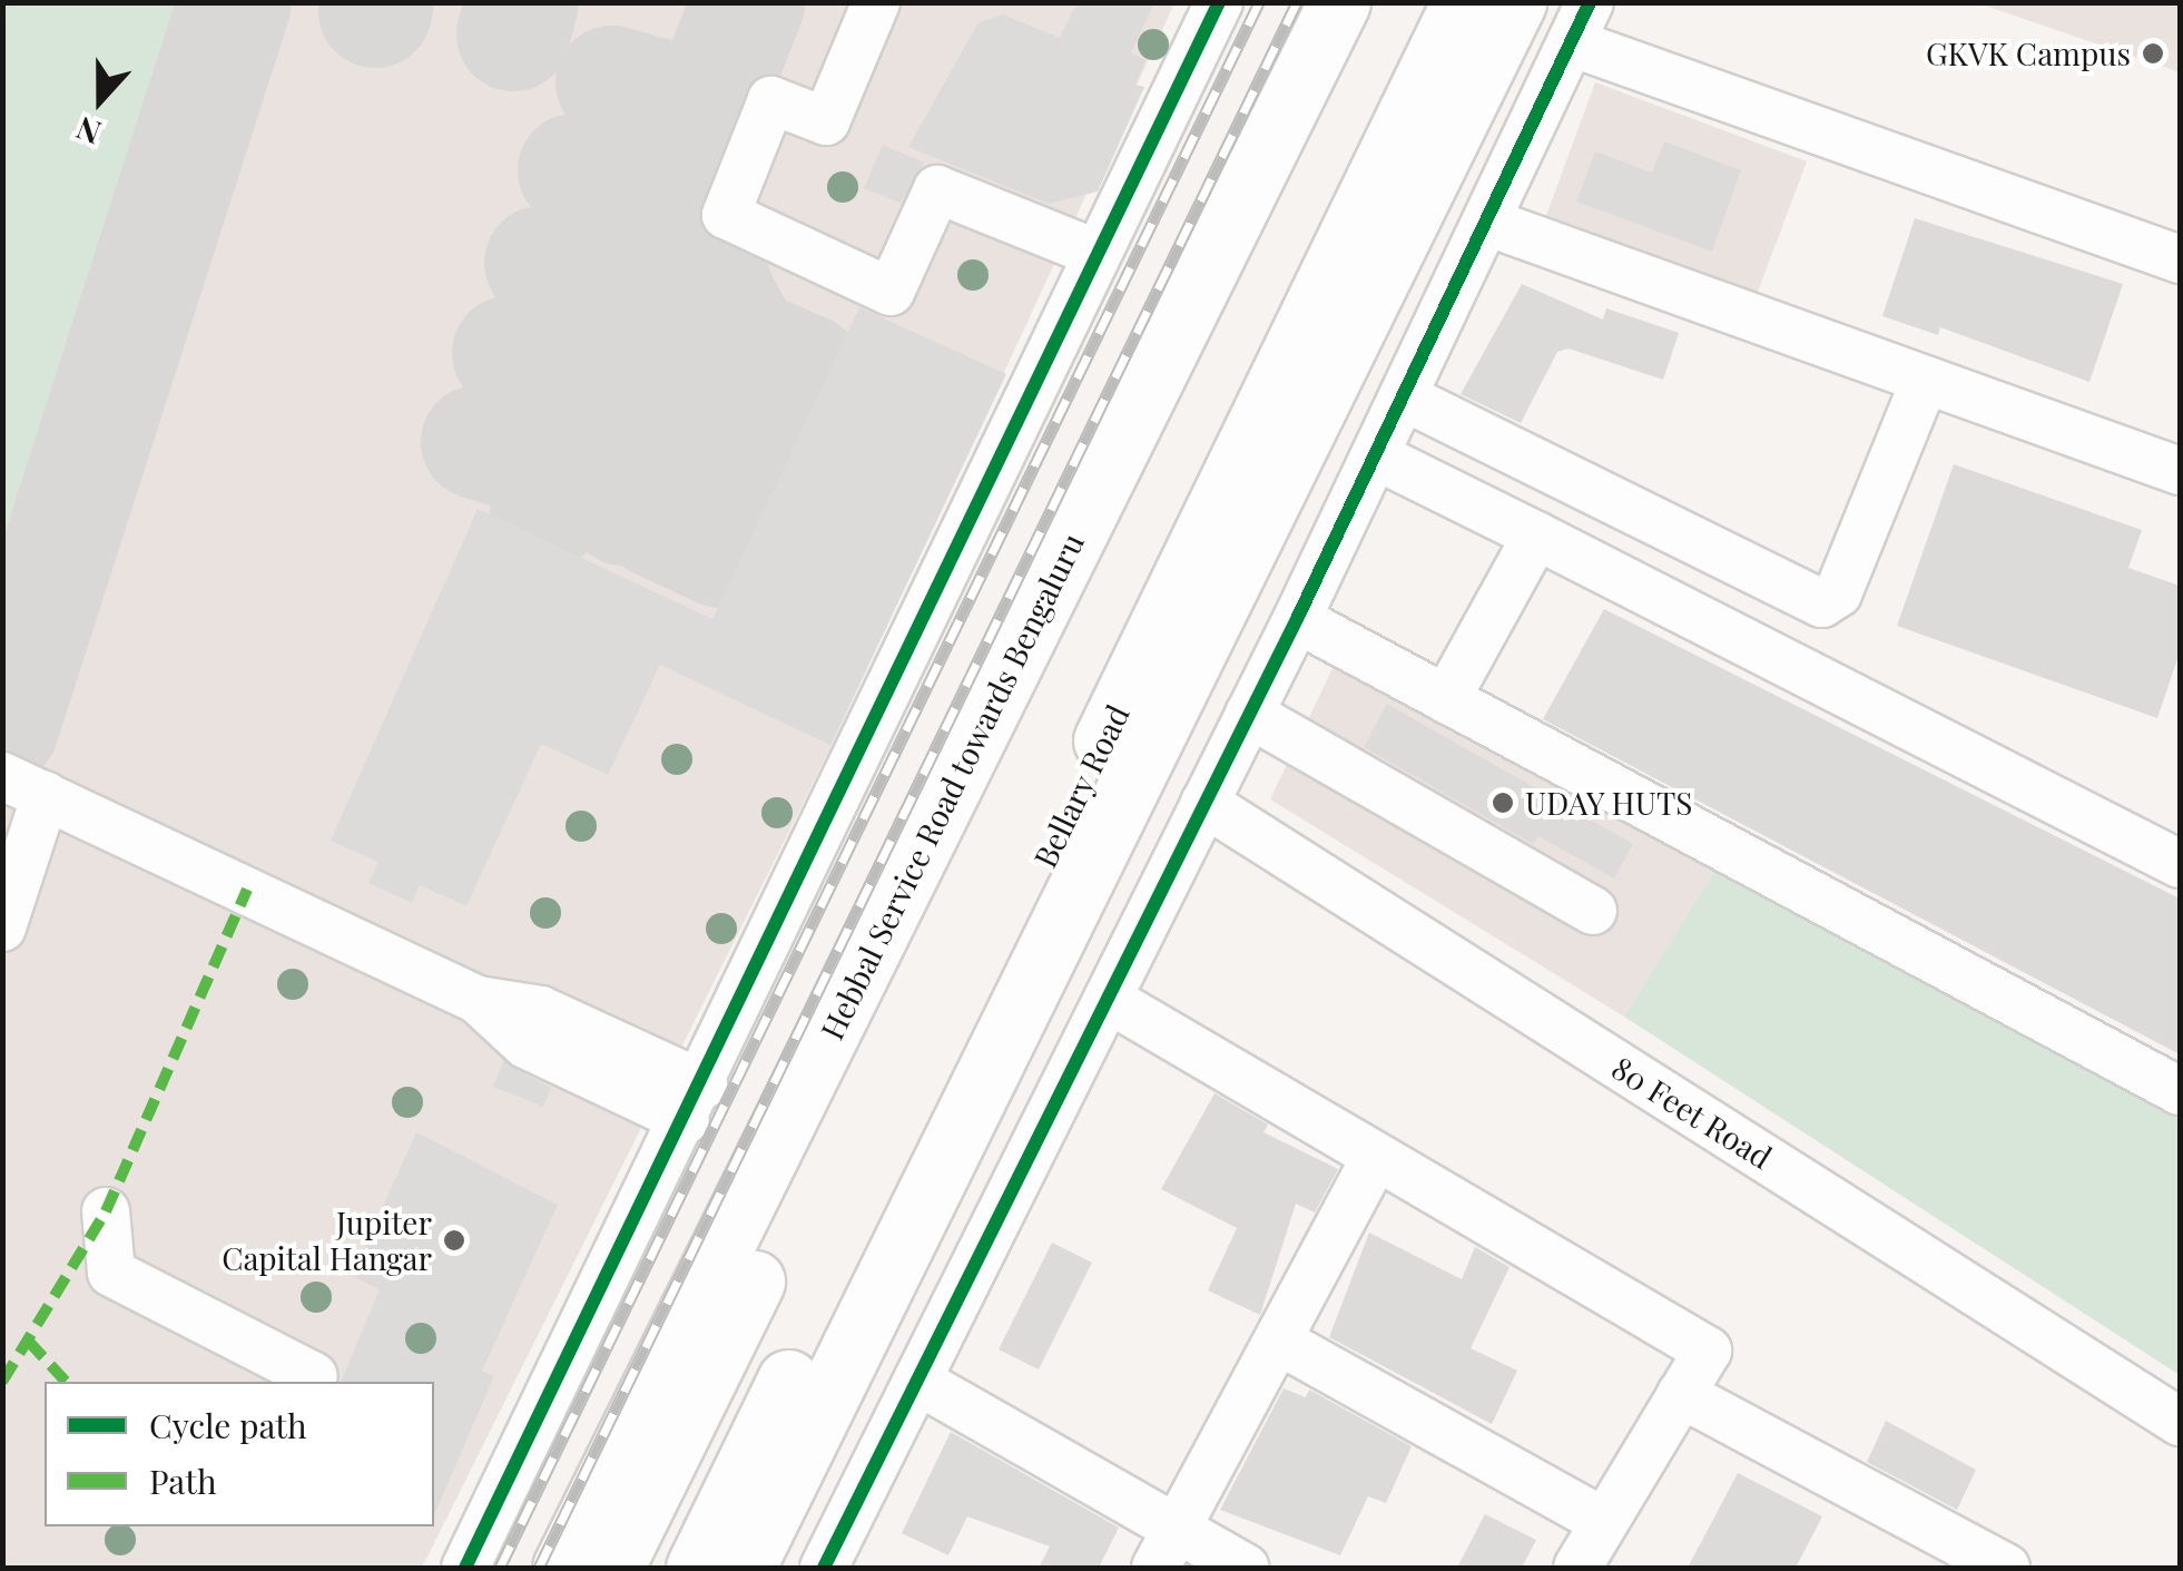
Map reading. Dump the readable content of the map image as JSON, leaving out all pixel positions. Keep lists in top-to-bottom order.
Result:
{
  "streets": {
    "highway": ["Hebbal Service Road towards Bengaluru", "Bellary Road"],
    "street": ["80 Feet Road"]
  },
  "places": ["GKVK Campus", "UDAY HUTS", "Jupiter Capital Hangar"],
  "legend": ["Cycle path", "Path"],
  "north": "bottom"
}
